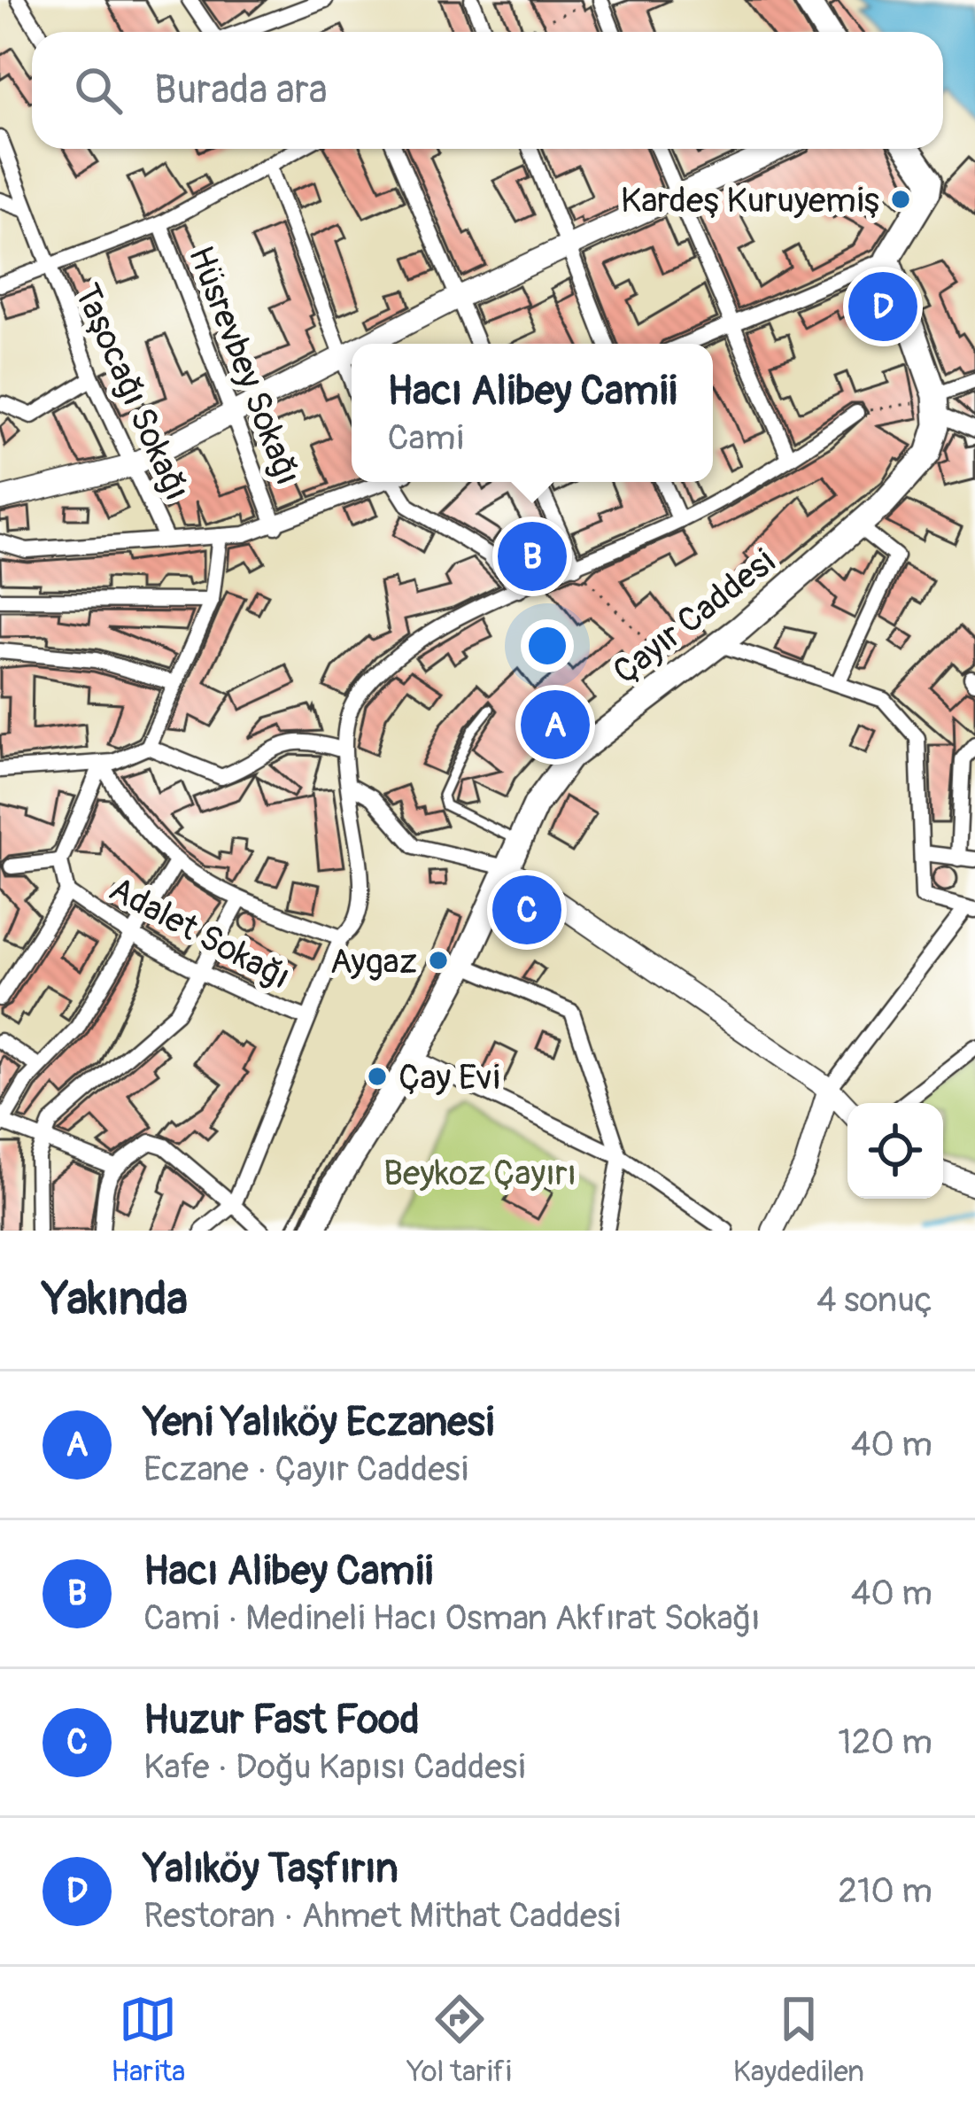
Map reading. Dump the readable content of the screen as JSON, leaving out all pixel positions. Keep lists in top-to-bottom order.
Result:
{
  "streets": {
    "main road": ["Çayır Caddesi"],
    "street": ["Hüsrevbey Sokağı", "Taşocağı Sokağı", "Adalet Sokağı"]
  },
  "parks": ["Beykoz Çayırı"],
  "places": ["Kardeş Kuruyemiş", "Aygaz", "Çay Evi"],
  "page": {
    "search": "Burada ara",
    "pins": [
      "D",
      "B",
      "A",
      "C"
    ],
    "popup": ["Hacı Alibey Camii", "Cami"],
    "heading": ["Yakında", "4 sonuç"],
    "list": [
      {
        "mark": "A",
        "name": "Yeni Yalıköy Eczanesi",
        "note": "Eczane · Çayır Caddesi",
        "value": "40 m"
      },
      {
        "mark": "B",
        "name": "Hacı Alibey Camii",
        "note": "Cami · Medineli Hacı Osman Akfırat Sokağı",
        "value": "40 m"
      },
      {
        "mark": "C",
        "name": "Huzur Fast Food",
        "note": "Kafe · Doğu Kapısı Caddesi",
        "value": "120 m"
      },
      {
        "mark": "D",
        "name": "Yalıköy Taşfırın",
        "note": "Restoran · Ahmet Mithat Caddesi",
        "value": "210 m"
      }
    ],
    "nav": ["Harita", "Yol tarifi", "Kaydedilen"]
  }
}
